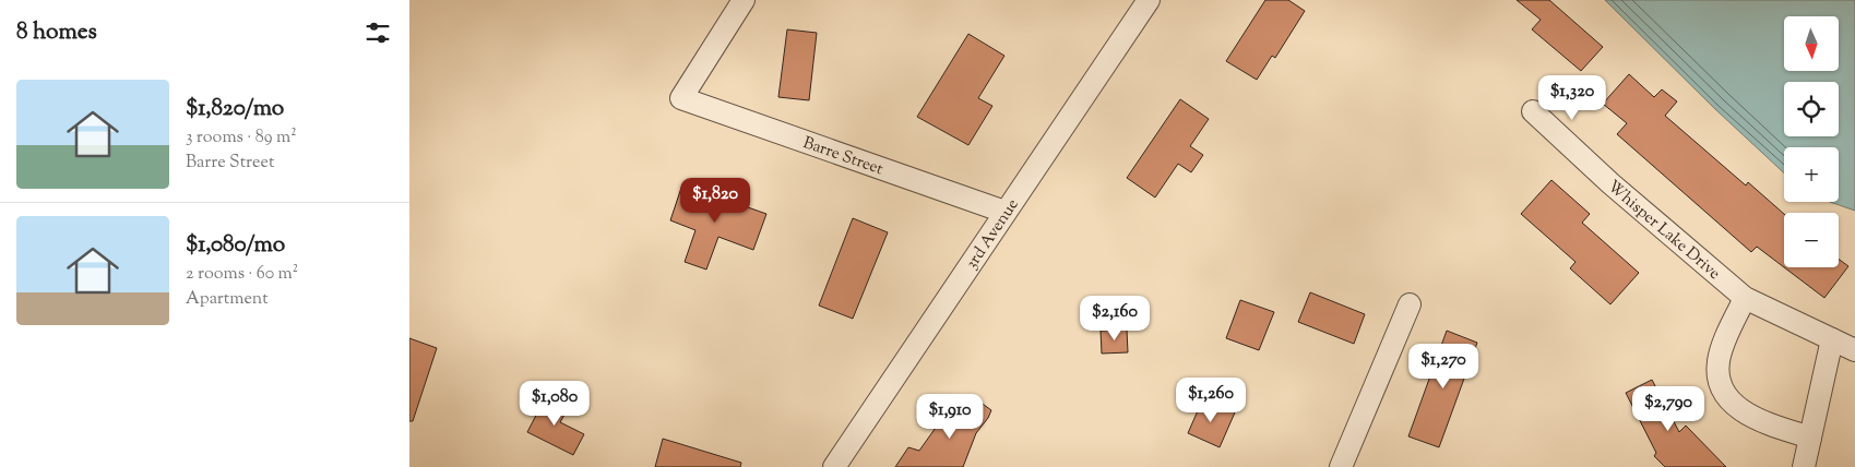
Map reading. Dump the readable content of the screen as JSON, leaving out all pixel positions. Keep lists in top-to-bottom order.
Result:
{
  "streets": {
    "street": ["Barre Street", "Whisper Lake Drive", "3rd Avenue"]
  },
  "crossings": [
    ["Barre Street", "3rd Avenue"]
  ],
  "north": "bottom",
  "page": {
    "heading": "8 homes",
    "map_buttons": ["+", "−"],
    "list": [
      {
        "name": "$1,820/mo",
        "note": "3 rooms · 89 m² · Barre Street"
      },
      {
        "name": "$1,080/mo",
        "note": "2 rooms · 60 m² · Apartment"
      }
    ],
    "price": [
      "$1,320",
      "$1,820",
      "$2,160",
      "$1,270",
      "$1,260",
      "$1,080",
      "$2,790",
      "$1,910"
    ]
  }
}
